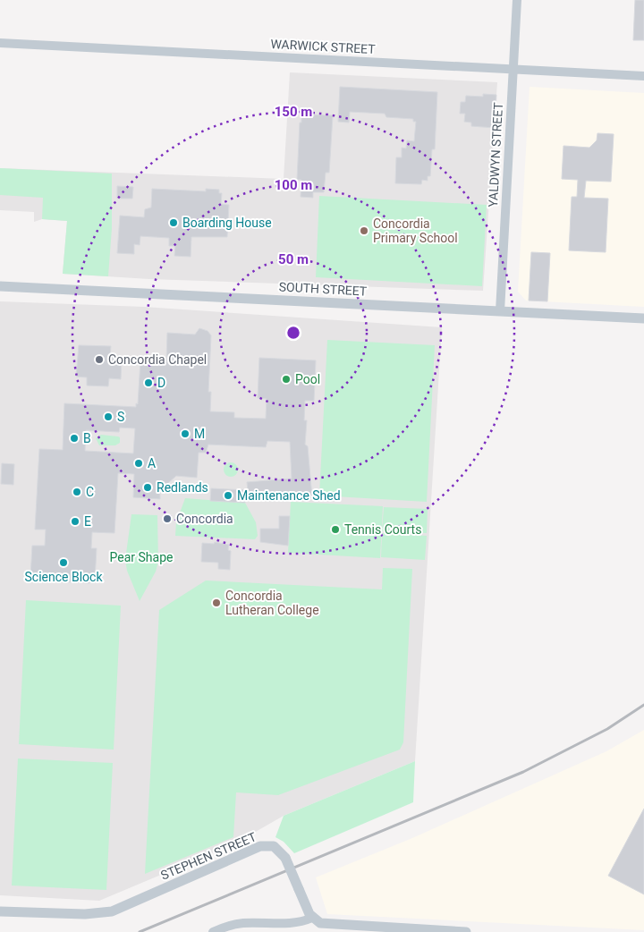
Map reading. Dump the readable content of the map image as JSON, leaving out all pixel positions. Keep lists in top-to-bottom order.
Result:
{
  "streets": {
    "street": [
      "WARWICK STREET",
      "YALDWYN STREET",
      "SOUTH STREET",
      "STEPHEN STREET"
    ]
  },
  "crossings": [
    ["WARWICK STREET", "YALDWYN STREET"],
    ["YALDWYN STREET", "SOUTH STREET"]
  ],
  "parks": ["Pear Shape"],
  "places": [
    "Boarding House",
    "Concordia Primary School",
    "Concordia Chapel",
    "Pool",
    "D",
    "S",
    "M",
    "B",
    "A",
    "Redlands",
    "C",
    "Maintenance Shed",
    "Concordia",
    "E",
    "Tennis Courts",
    "Science Block",
    "Concordia Lutheran College"
  ],
  "rings": ["150 m", "100 m", "50 m"]
}
